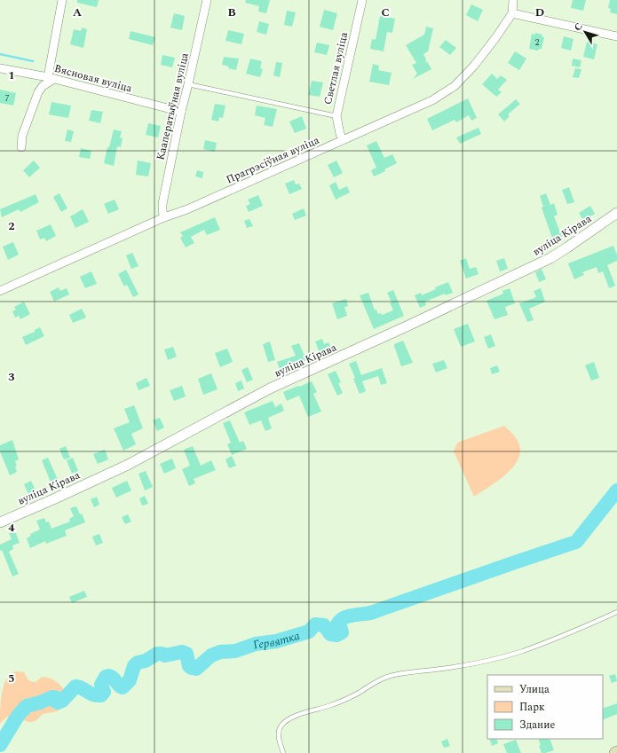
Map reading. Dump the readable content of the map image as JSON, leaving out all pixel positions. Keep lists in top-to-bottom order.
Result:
{
  "streets": {
    "street": [
      "Светлая вуліца",
      "Вясновая вуліца",
      "Кааператыўная вуліца",
      "Прагрэсіўная вуліца",
      "вуліца Кірава"
    ]
  },
  "crossings": [
    ["Светлая вуліца", "Прагрэсіўная вуліца"],
    ["Вясновая вуліца", "Кааператыўная вуліца"],
    ["Кааператыўная вуліца", "Прагрэсіўная вуліца"]
  ],
  "water": ["Гервятка"],
  "house_numbers": ["2", "7"],
  "legend": ["Улица", "Парк", "Здание"],
  "north": "top left",
  "grid": {
    "columns": [
      "A",
      "B",
      "C",
      "D"
    ],
    "rows": [
      "1",
      "2",
      "3",
      "4",
      "5"
    ]
  }
}
